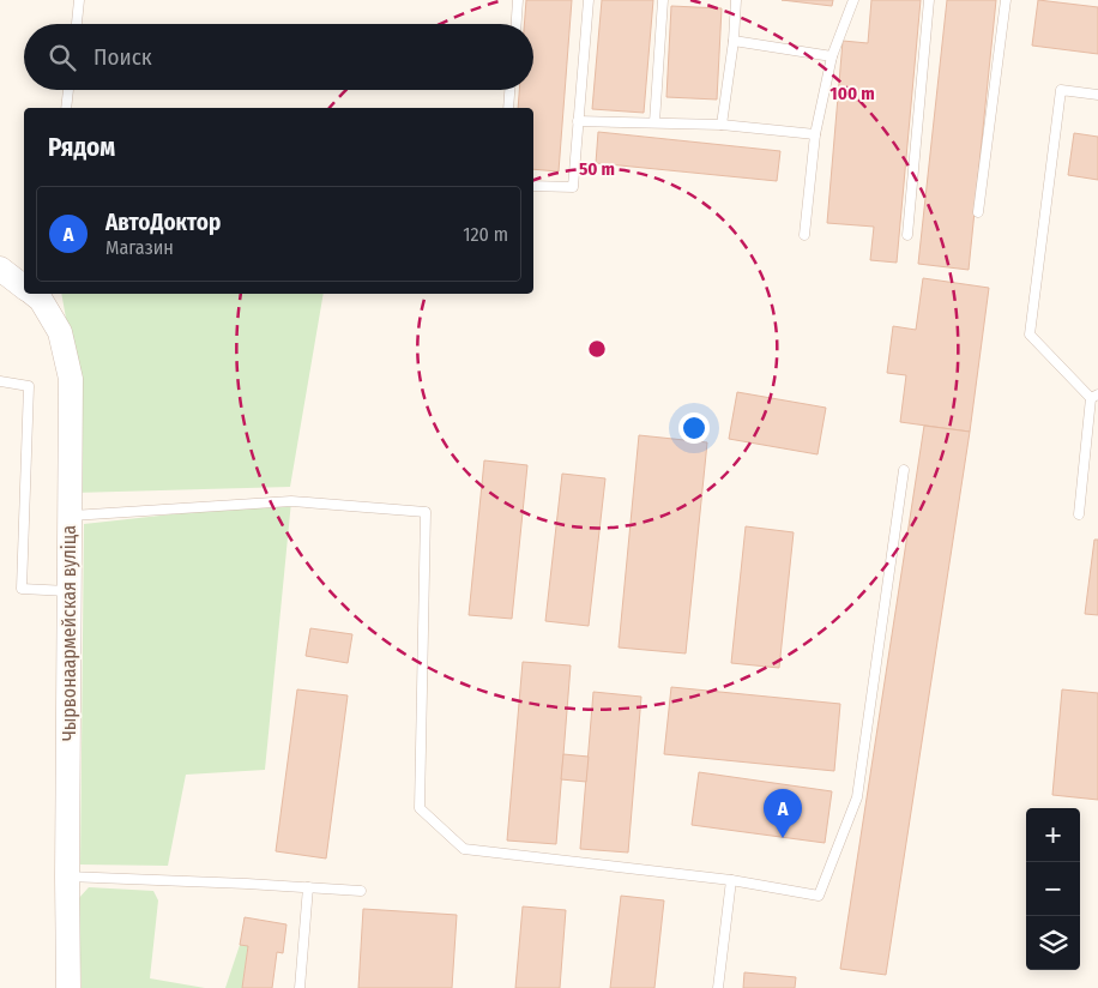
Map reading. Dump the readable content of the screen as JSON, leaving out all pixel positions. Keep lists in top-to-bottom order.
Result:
{
  "streets": {
    "street": ["Чырвонаармейская вуліца"]
  },
  "page": {
    "search": "Поиск",
    "heading": "Рядом",
    "list": [
      {
        "mark": "A",
        "name": "АвтоДоктор",
        "note": "Магазин",
        "value": "120 m"
      }
    ],
    "pins": "A",
    "map_buttons": ["+", "−"]
  },
  "rings": ["100 m", "50 m"]
}
